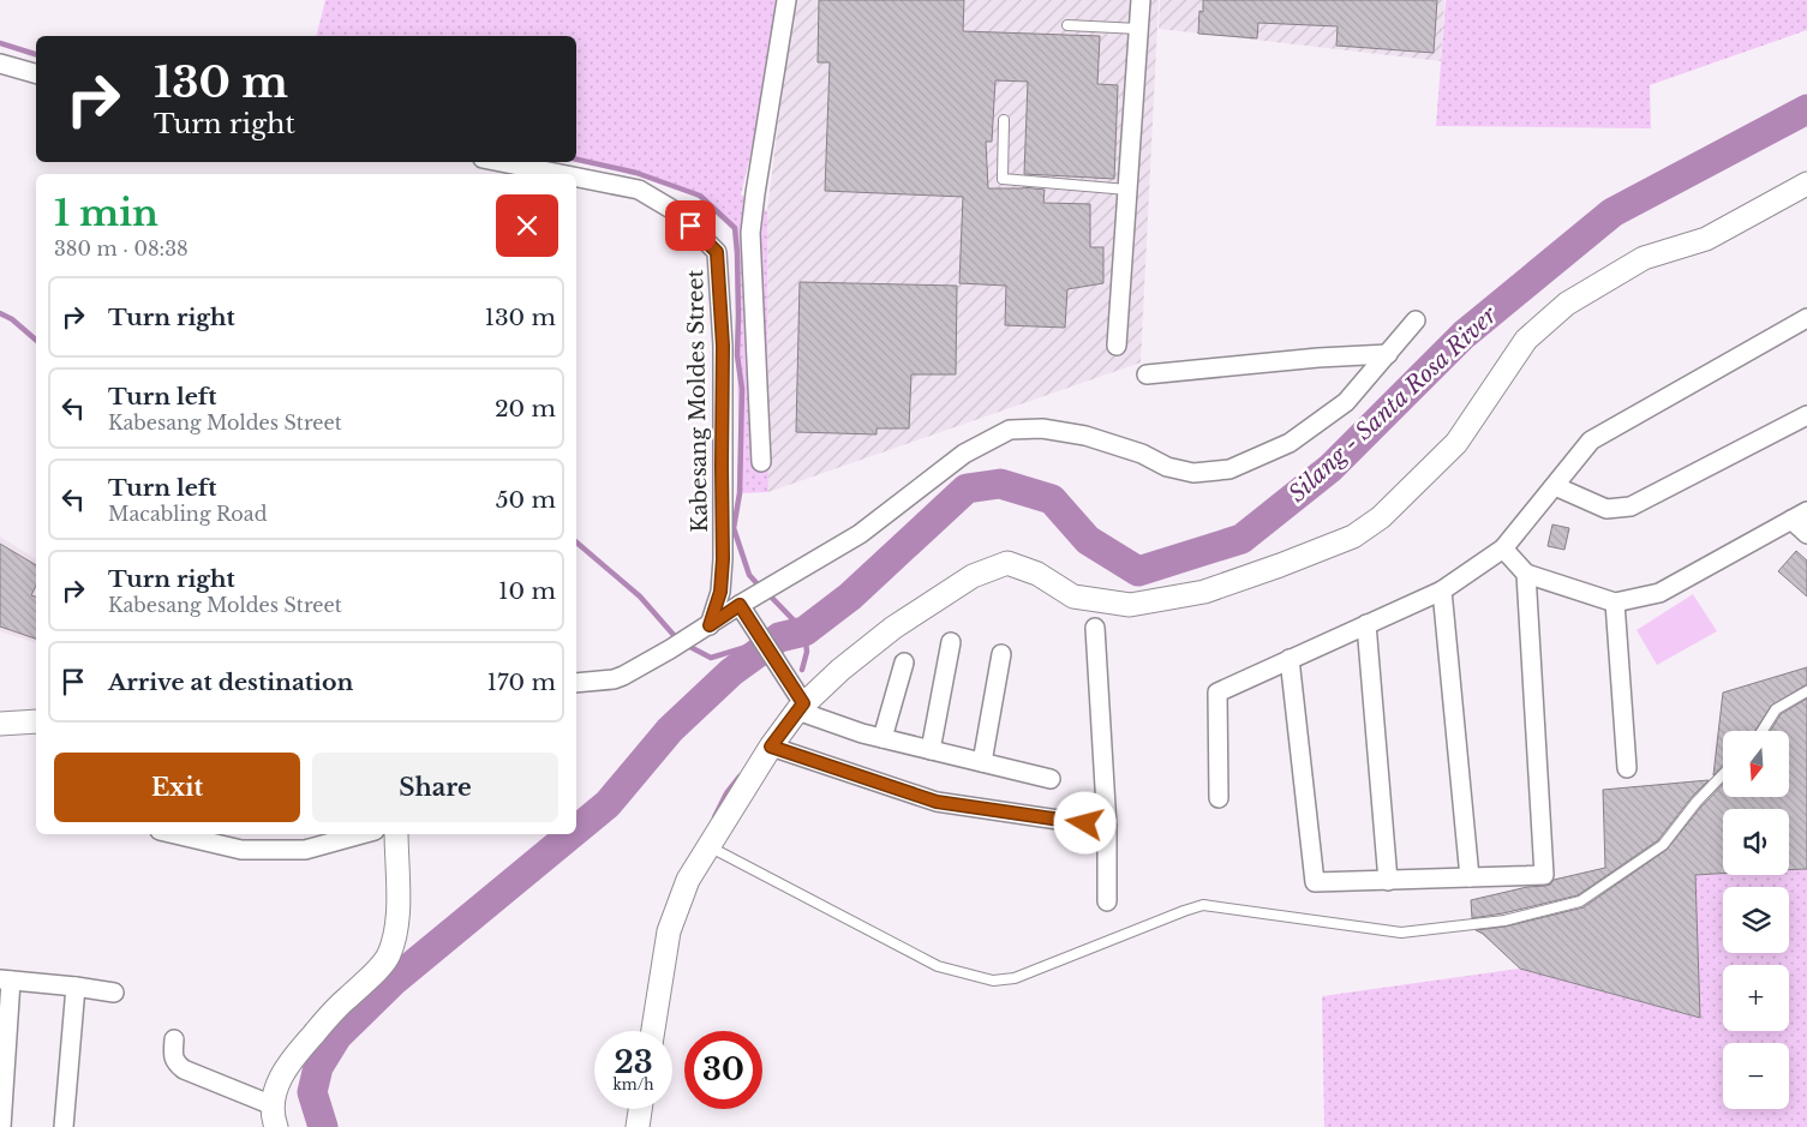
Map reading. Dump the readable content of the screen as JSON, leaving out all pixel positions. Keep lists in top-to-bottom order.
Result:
{
  "streets": {
    "street": ["Kabesang Moldes Street"]
  },
  "water": ["Silang - Santa Rosa River"],
  "north": "bottom",
  "page": {
    "turn": ["130 m", "Turn right"],
    "heading": ["1 min", "380 m · 08:38"],
    "list": [
      {
        "name": "Turn right",
        "value": "130 m"
      },
      {
        "name": "Turn left",
        "note": "Kabesang Moldes Street",
        "value": "20 m"
      },
      {
        "name": "Turn left",
        "note": "Macabling Road",
        "value": "50 m"
      },
      {
        "name": "Turn right",
        "note": "Kabesang Moldes Street",
        "value": "10 m"
      },
      {
        "name": "Arrive at destination",
        "value": "170 m"
      }
    ],
    "map_buttons": ["+", "−"],
    "buttons": ["Exit", "Share"],
    "speed": "23 km/h",
    "limit": "30"
  }
}
